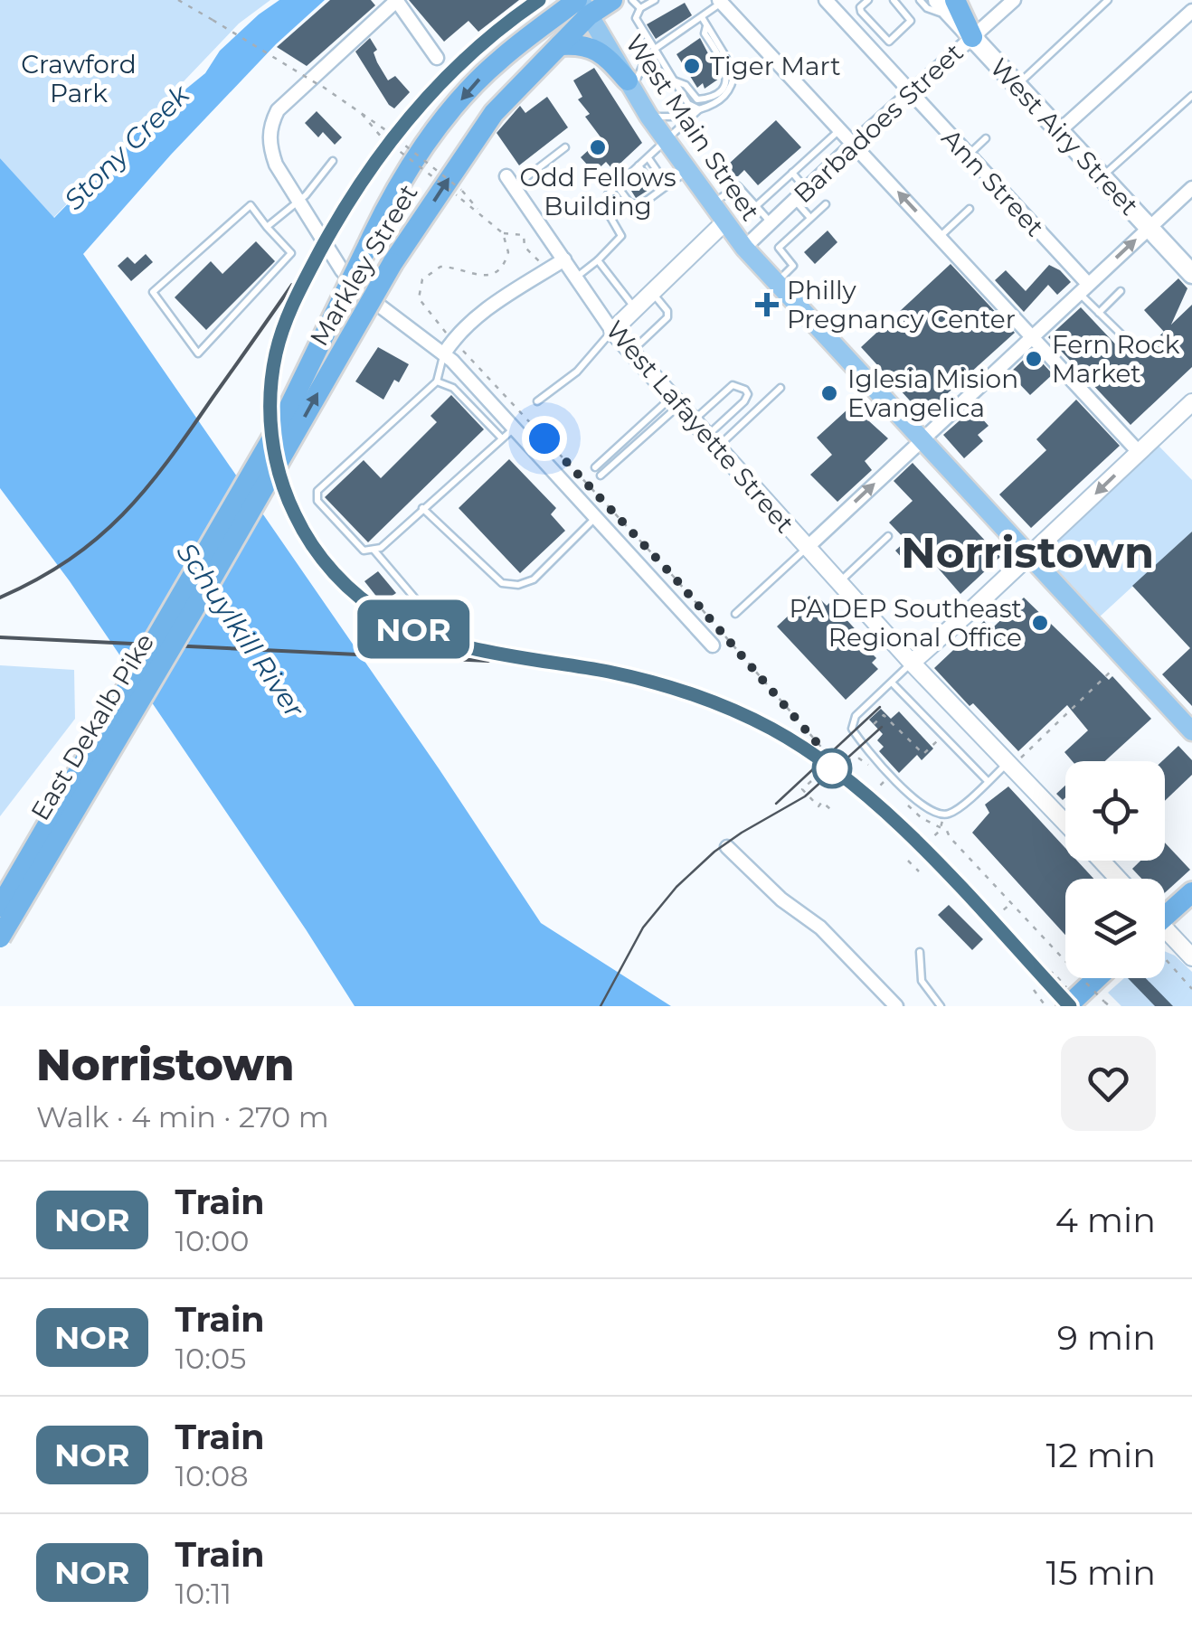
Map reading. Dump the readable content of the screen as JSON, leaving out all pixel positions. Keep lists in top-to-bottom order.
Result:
{
  "streets": {
    "highway": ["Markley Street", "East Dekalb Pike"],
    "main road": ["West Main Street", "West Airy Street"],
    "street": ["Barbadoes Street", "Ann Street", "West Lafayette Street"]
  },
  "crossings": [
    ["Barbadoes Street", "West Main Street"],
    ["Barbadoes Street", "West Airy Street"],
    ["Barbadoes Street", "Ann Street"],
    ["West Main Street", "Markley Street"],
    ["Markley Street", "East Dekalb Pike"]
  ],
  "districts": ["Norristown"],
  "water": ["Stony Creek", "Schuylkill River"],
  "parks": ["Crawford Park"],
  "places": {
    "other": [
      "Tiger Mart",
      "Odd Fellows Building",
      "Fern Rock Market",
      "Iglesia Mision Evangelica",
      "PA DEP Southeast Regional Office"
    ],
    "health": ["Philly Pregnancy Center"]
  },
  "page": {
    "on_map": "NOR",
    "heading": ["Norristown", "Walk · 4 min · 270 m"],
    "list": [
      {
        "mark": "NOR",
        "name": "Train",
        "note": "10:00",
        "value": "4 min"
      },
      {
        "mark": "NOR",
        "name": "Train",
        "note": "10:05",
        "value": "9 min"
      },
      {
        "mark": "NOR",
        "name": "Train",
        "note": "10:08",
        "value": "12 min"
      },
      {
        "mark": "NOR",
        "name": "Train",
        "note": "10:11",
        "value": "15 min"
      }
    ]
  }
}
